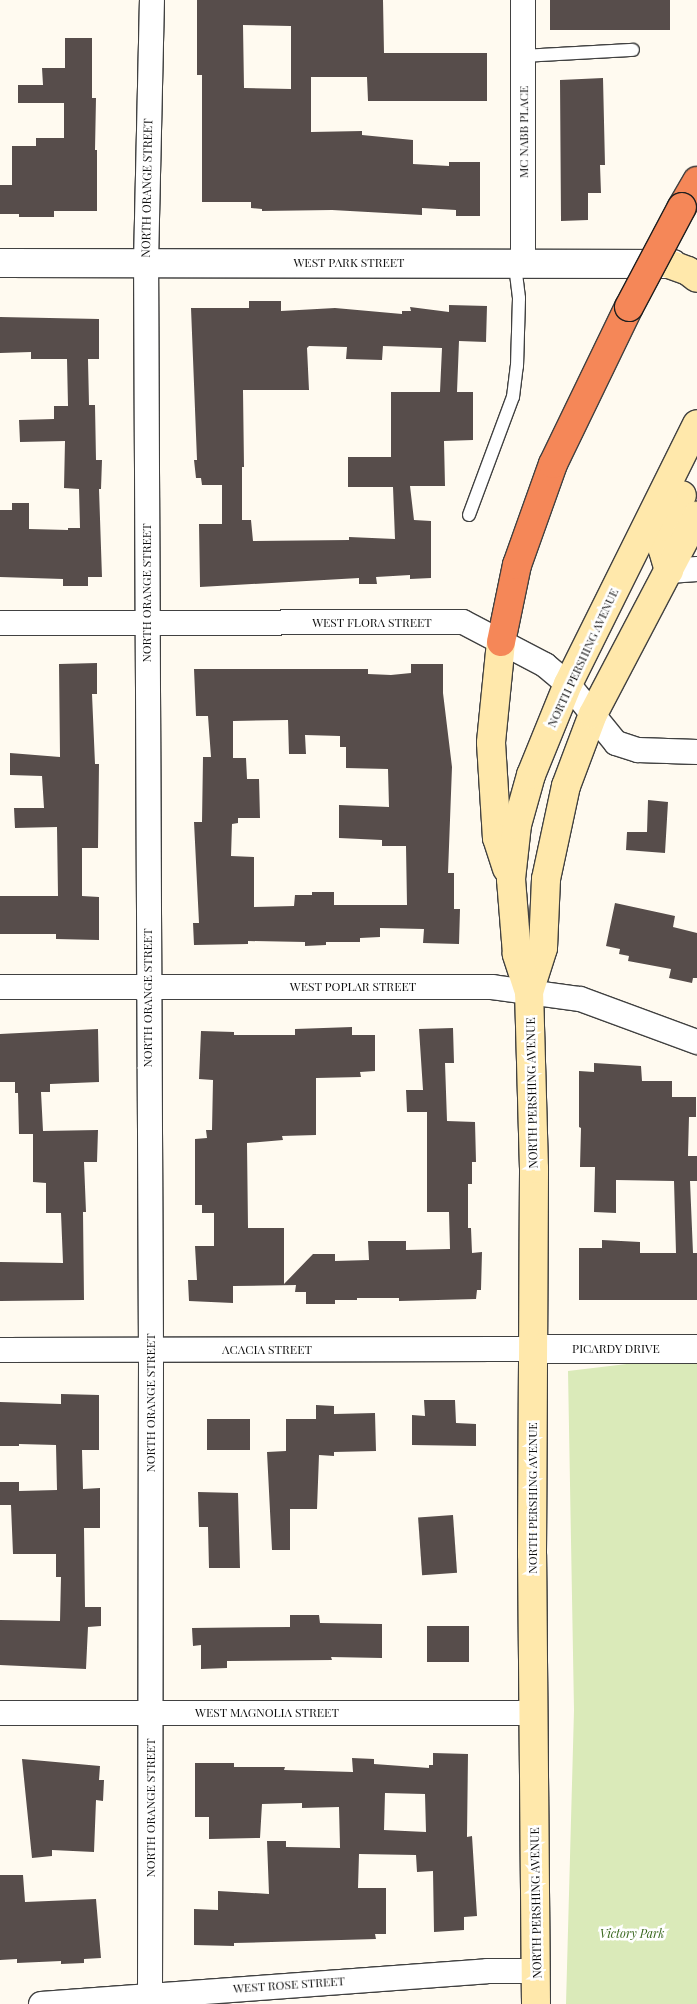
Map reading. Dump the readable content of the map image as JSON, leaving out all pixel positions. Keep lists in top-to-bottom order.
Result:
{
  "streets": {
    "main road": ["NORTH PERSHING AVENUE"],
    "street": [
      "MC NABB PLACE",
      "NORTH ORANGE STREET",
      "WEST PARK STREET",
      "WEST FLORA STREET",
      "WEST POPLAR STREET",
      "PICARDY DRIVE",
      "ACACIA STREET",
      "WEST MAGNOLIA STREET",
      "WEST ROSE STREET"
    ]
  },
  "crossings": [
    ["MC NABB PLACE", "WEST PARK STREET"],
    ["NORTH ORANGE STREET", "WEST PARK STREET"],
    ["NORTH ORANGE STREET", "WEST FLORA STREET"],
    ["NORTH ORANGE STREET", "WEST POPLAR STREET"],
    ["NORTH ORANGE STREET", "ACACIA STREET"],
    ["NORTH ORANGE STREET", "WEST MAGNOLIA STREET"],
    ["NORTH ORANGE STREET", "WEST ROSE STREET"],
    ["WEST FLORA STREET", "NORTH PERSHING AVENUE"],
    ["NORTH PERSHING AVENUE", "WEST POPLAR STREET"],
    ["NORTH PERSHING AVENUE", "PICARDY DRIVE"],
    ["NORTH PERSHING AVENUE", "ACACIA STREET"],
    ["NORTH PERSHING AVENUE", "WEST MAGNOLIA STREET"],
    ["NORTH PERSHING AVENUE", "WEST ROSE STREET"],
    ["PICARDY DRIVE", "ACACIA STREET"]
  ],
  "parks": ["Victory Park"]
}
